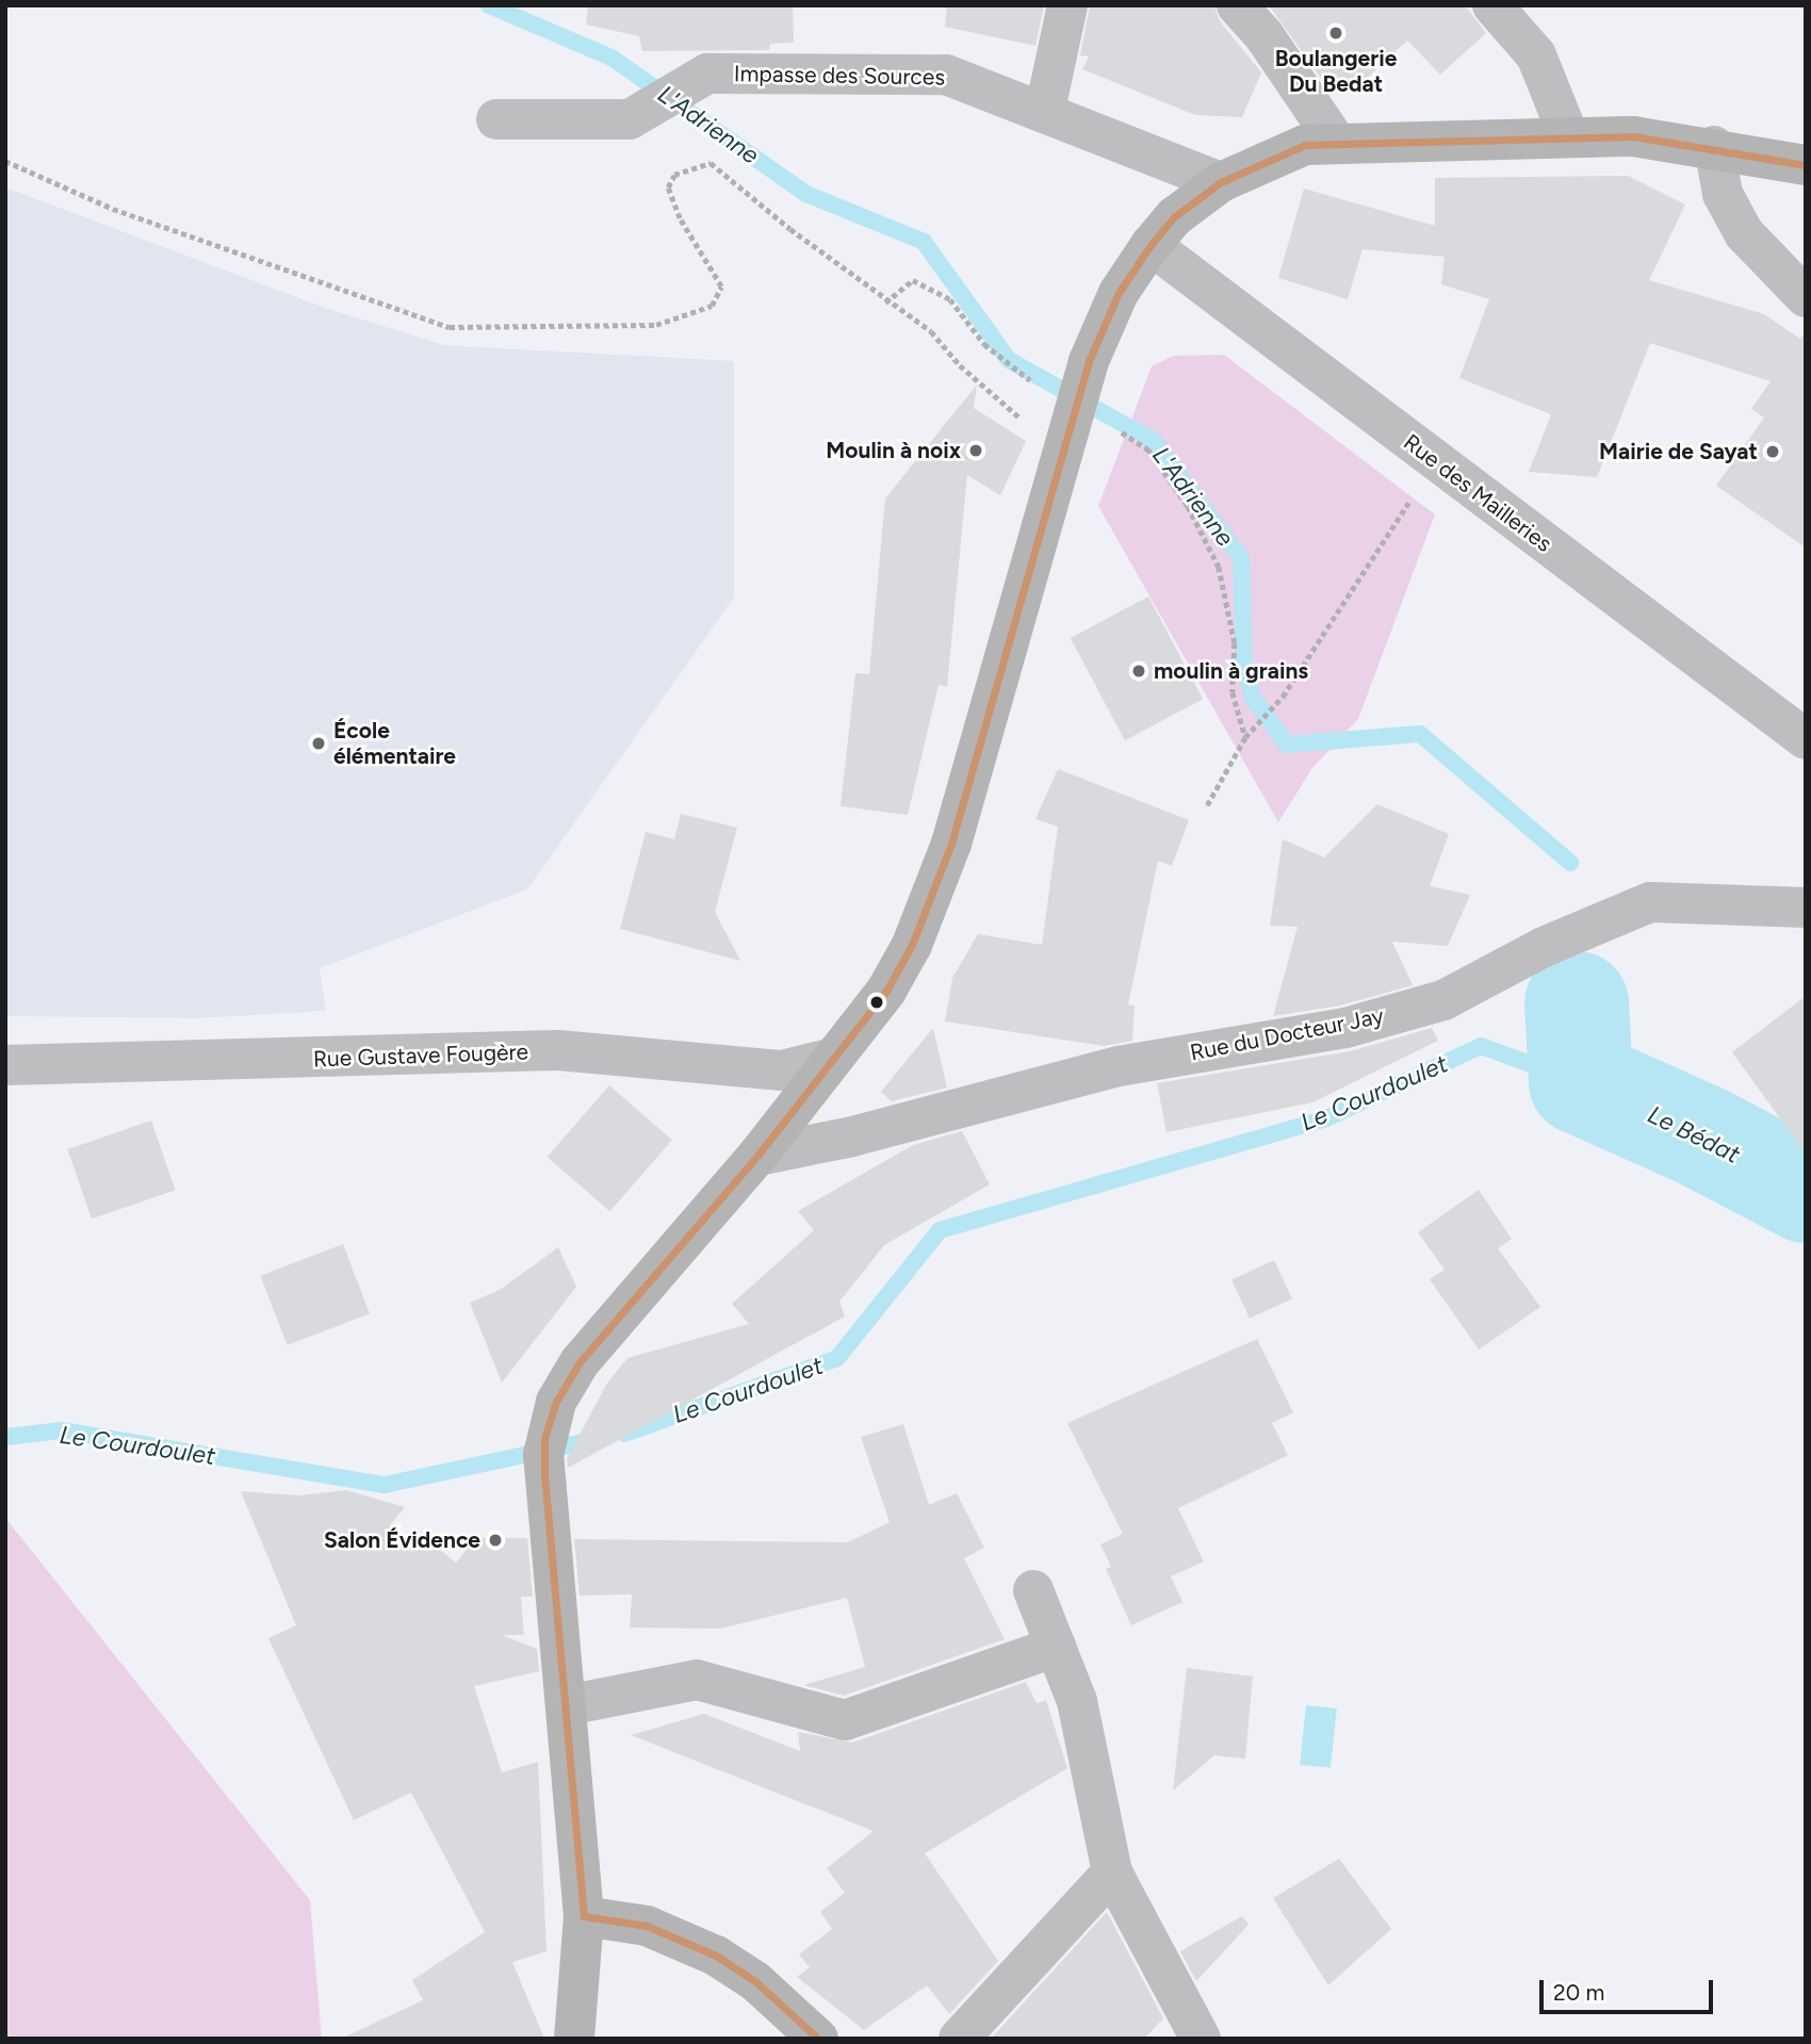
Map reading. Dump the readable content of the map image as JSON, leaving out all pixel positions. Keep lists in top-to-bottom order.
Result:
{
  "streets": {
    "street": [
      "Impasse des Sources",
      "Rue des Mailleries",
      "Rue du Docteur Jay",
      "Rue Gustave Fougère"
    ]
  },
  "water": ["L'Adrienne", "Le Courdoulet", "Le Bédat"],
  "places": [
    "Boulangerie Du Bedat",
    "Moulin à noix",
    "Mairie de Sayat",
    "moulin à grains",
    "École élémentaire",
    "Salon Évidence"
  ],
  "scale_bar": "20 m"
}
